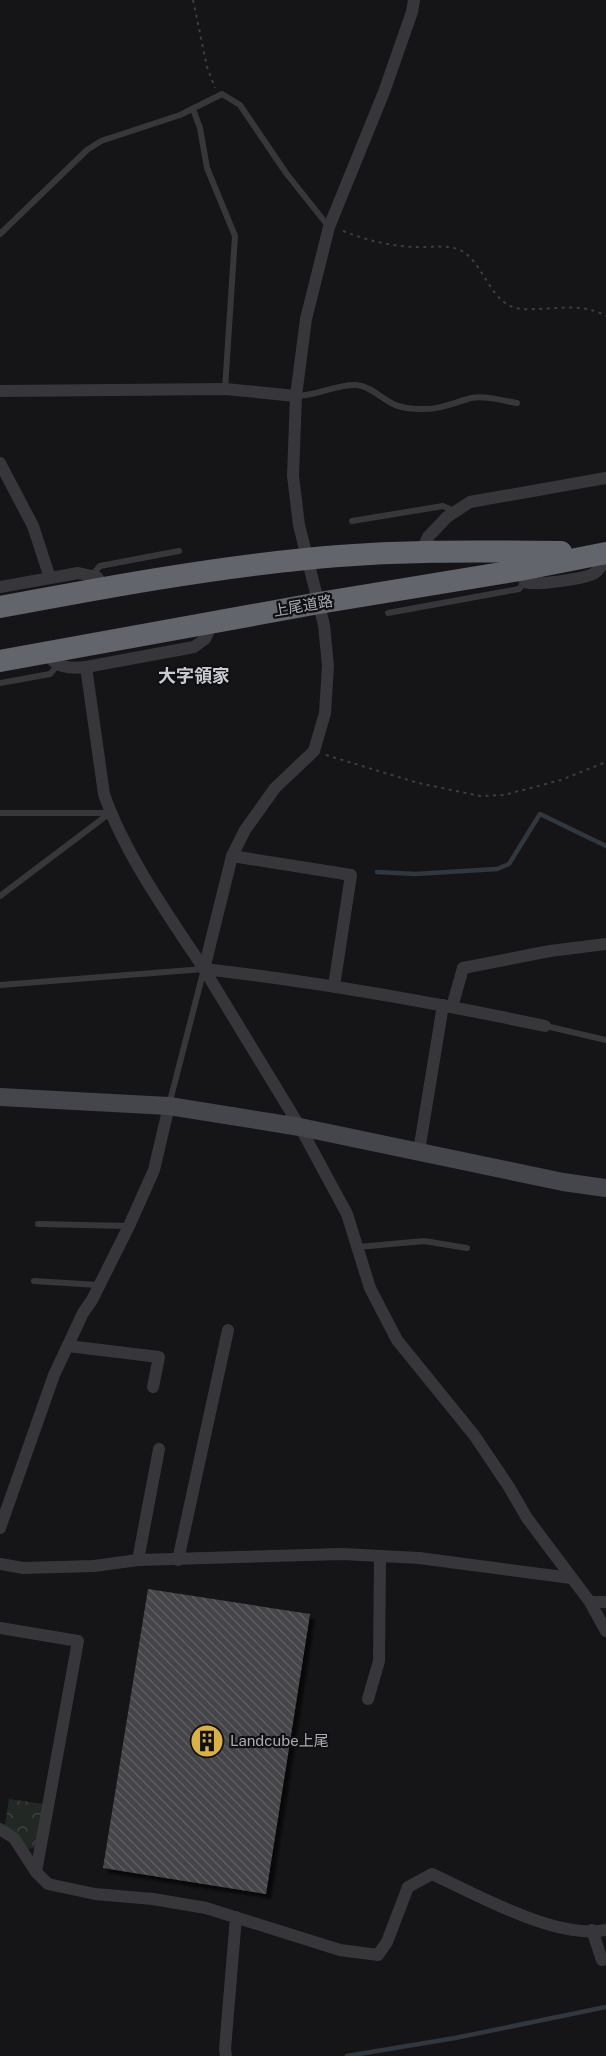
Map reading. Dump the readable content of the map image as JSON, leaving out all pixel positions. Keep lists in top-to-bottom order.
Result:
{
  "streets": {
    "highway": ["上尾道路"]
  },
  "districts": ["大字領家"],
  "places": {
    "building": ["Landcube上尾"]
  }
}
